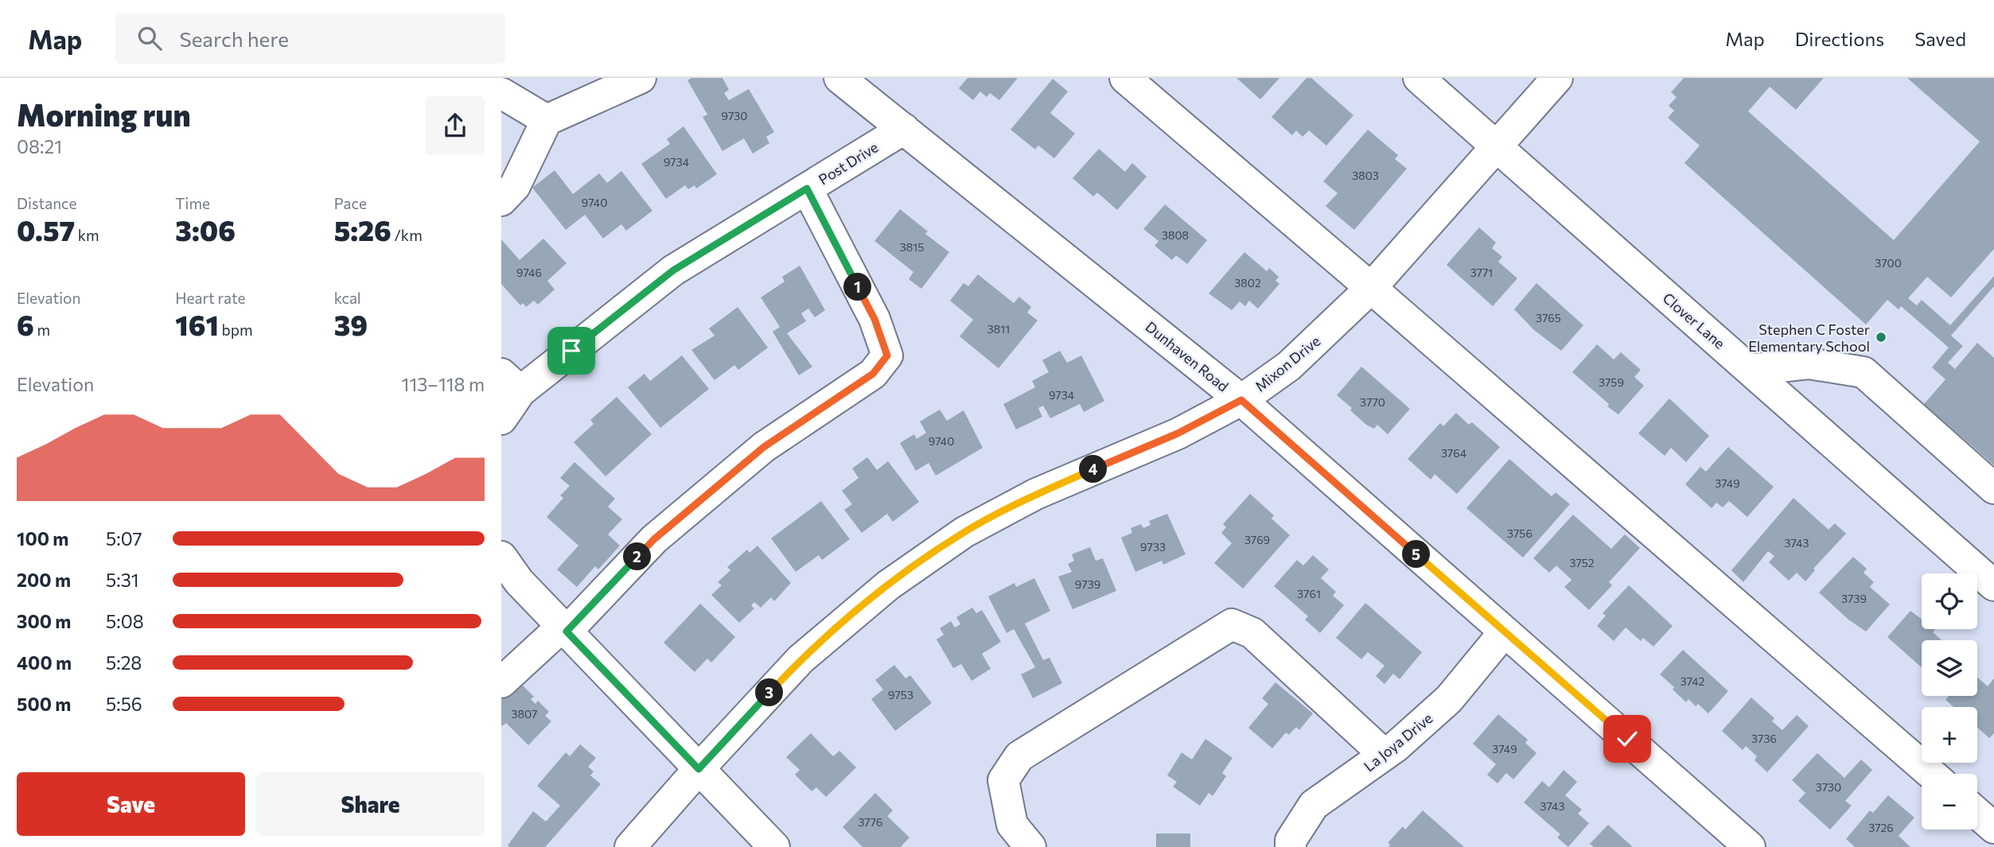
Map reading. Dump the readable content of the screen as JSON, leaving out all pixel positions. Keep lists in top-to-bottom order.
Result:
{
  "streets": {
    "street": [
      "Post Drive",
      "Clover Lane",
      "Dunhaven Road",
      "Mixon Drive",
      "La Joya Drive"
    ]
  },
  "crossings": [
    ["Post Drive", "Dunhaven Road"],
    ["Clover Lane", "Mixon Drive"],
    ["Dunhaven Road", "Mixon Drive"],
    ["Dunhaven Road", "La Joya Drive"]
  ],
  "places": ["Stephen C Foster Elementary School"],
  "house_numbers": [
    "9730",
    "9734",
    "3803",
    "9740",
    "3808",
    "3815",
    "3700",
    "9746",
    "3771",
    "3802",
    "3765",
    "3811",
    "3759",
    "9734",
    "3770",
    "9740",
    "3764",
    "3749",
    "3756",
    "3769",
    "3743",
    "9733",
    "3752",
    "9739",
    "3761",
    "3739",
    "3742",
    "9753",
    "3807",
    "3736",
    "3749",
    "3730",
    "3743",
    "3776",
    "3726"
  ],
  "page": {
    "header": "Map",
    "search": "Search here",
    "nav": ["Map", "Directions", "Saved"],
    "heading": ["Morning run", "08:21"],
    "stats": [
      ["Distance", "0.57 km"],
      ["Time", "3:06"],
      ["Pace", "5:26 /km"],
      ["Elevation", "6 m"],
      ["Heart rate", "161 bpm"],
      ["kcal", "39"]
    ],
    "pins": [
      "1",
      "4",
      "5",
      "2",
      "3"
    ],
    "chart": ["Elevation", "113–118 m"],
    "list": [
      {
        "name": "100 m",
        "note": "5:07"
      },
      {
        "name": "200 m",
        "note": "5:31"
      },
      {
        "name": "300 m",
        "note": "5:08"
      },
      {
        "name": "400 m",
        "note": "5:28"
      },
      {
        "name": "500 m",
        "note": "5:56"
      }
    ],
    "map_buttons": ["+", "−"],
    "buttons": ["Save", "Share"]
  }
}
